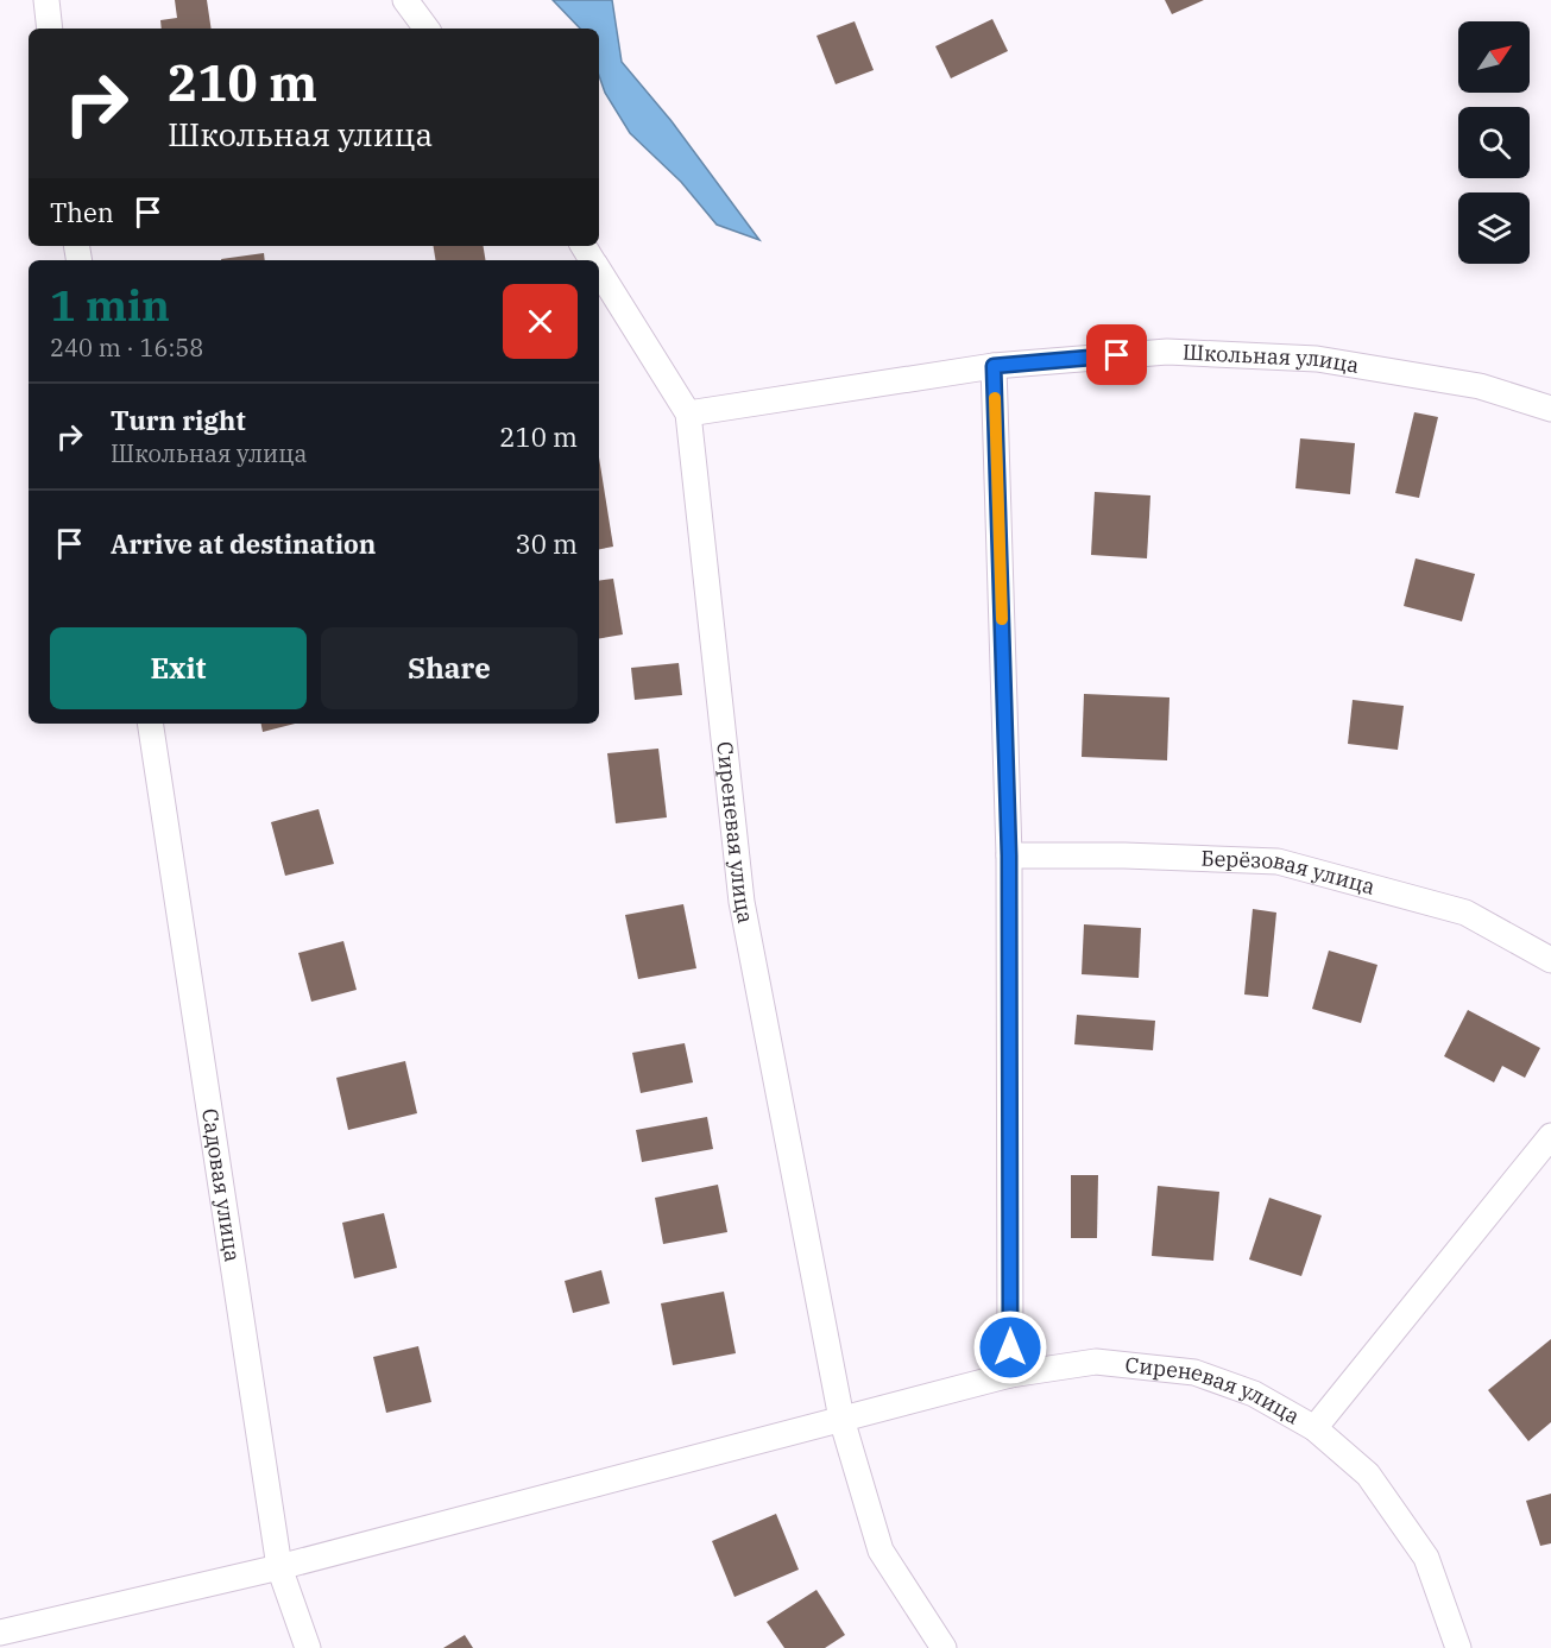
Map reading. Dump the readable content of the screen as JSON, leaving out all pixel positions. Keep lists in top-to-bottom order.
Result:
{
  "streets": {
    "street": [
      "Школьная улица",
      "Сиреневая улица",
      "Берёзовая улица",
      "Садовая улица"
    ]
  },
  "crossings": [
    ["Школьная улица", "Сиреневая улица"]
  ],
  "north": "top right",
  "page": {
    "turn": ["210 m", "Школьная улица"],
    "then": "Then",
    "heading": ["1 min", "240 m · 16:58"],
    "list": [
      {
        "name": "Turn right",
        "note": "Школьная улица",
        "value": "210 m"
      },
      {
        "name": "Arrive at destination",
        "value": "30 m"
      }
    ],
    "buttons": ["Exit", "Share"]
  }
}
